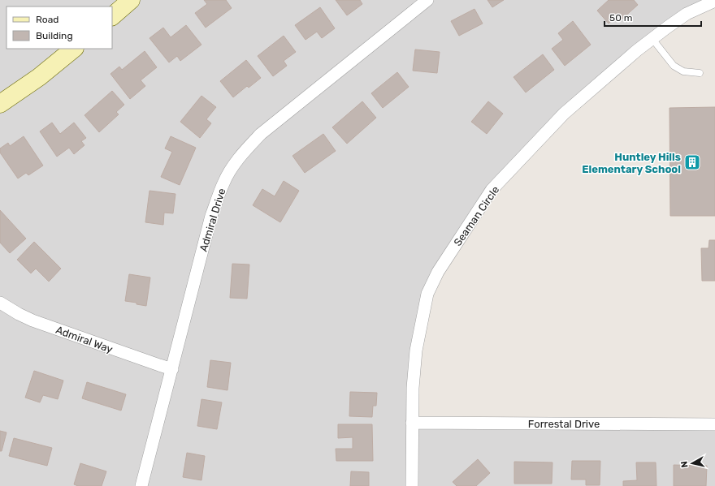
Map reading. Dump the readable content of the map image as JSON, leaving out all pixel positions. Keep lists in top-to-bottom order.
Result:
{
  "streets": {
    "street": [
      "Seaman Circle",
      "Admiral Drive",
      "Admiral Way",
      "Forrestal Drive"
    ]
  },
  "crossings": [
    ["Seaman Circle", "Forrestal Drive"],
    ["Admiral Drive", "Admiral Way"]
  ],
  "places": {
    "building": ["Huntley Hills Elementary School"]
  },
  "legend": ["Road", "Building"],
  "scale_bar": "50 m",
  "north": "left"
}
